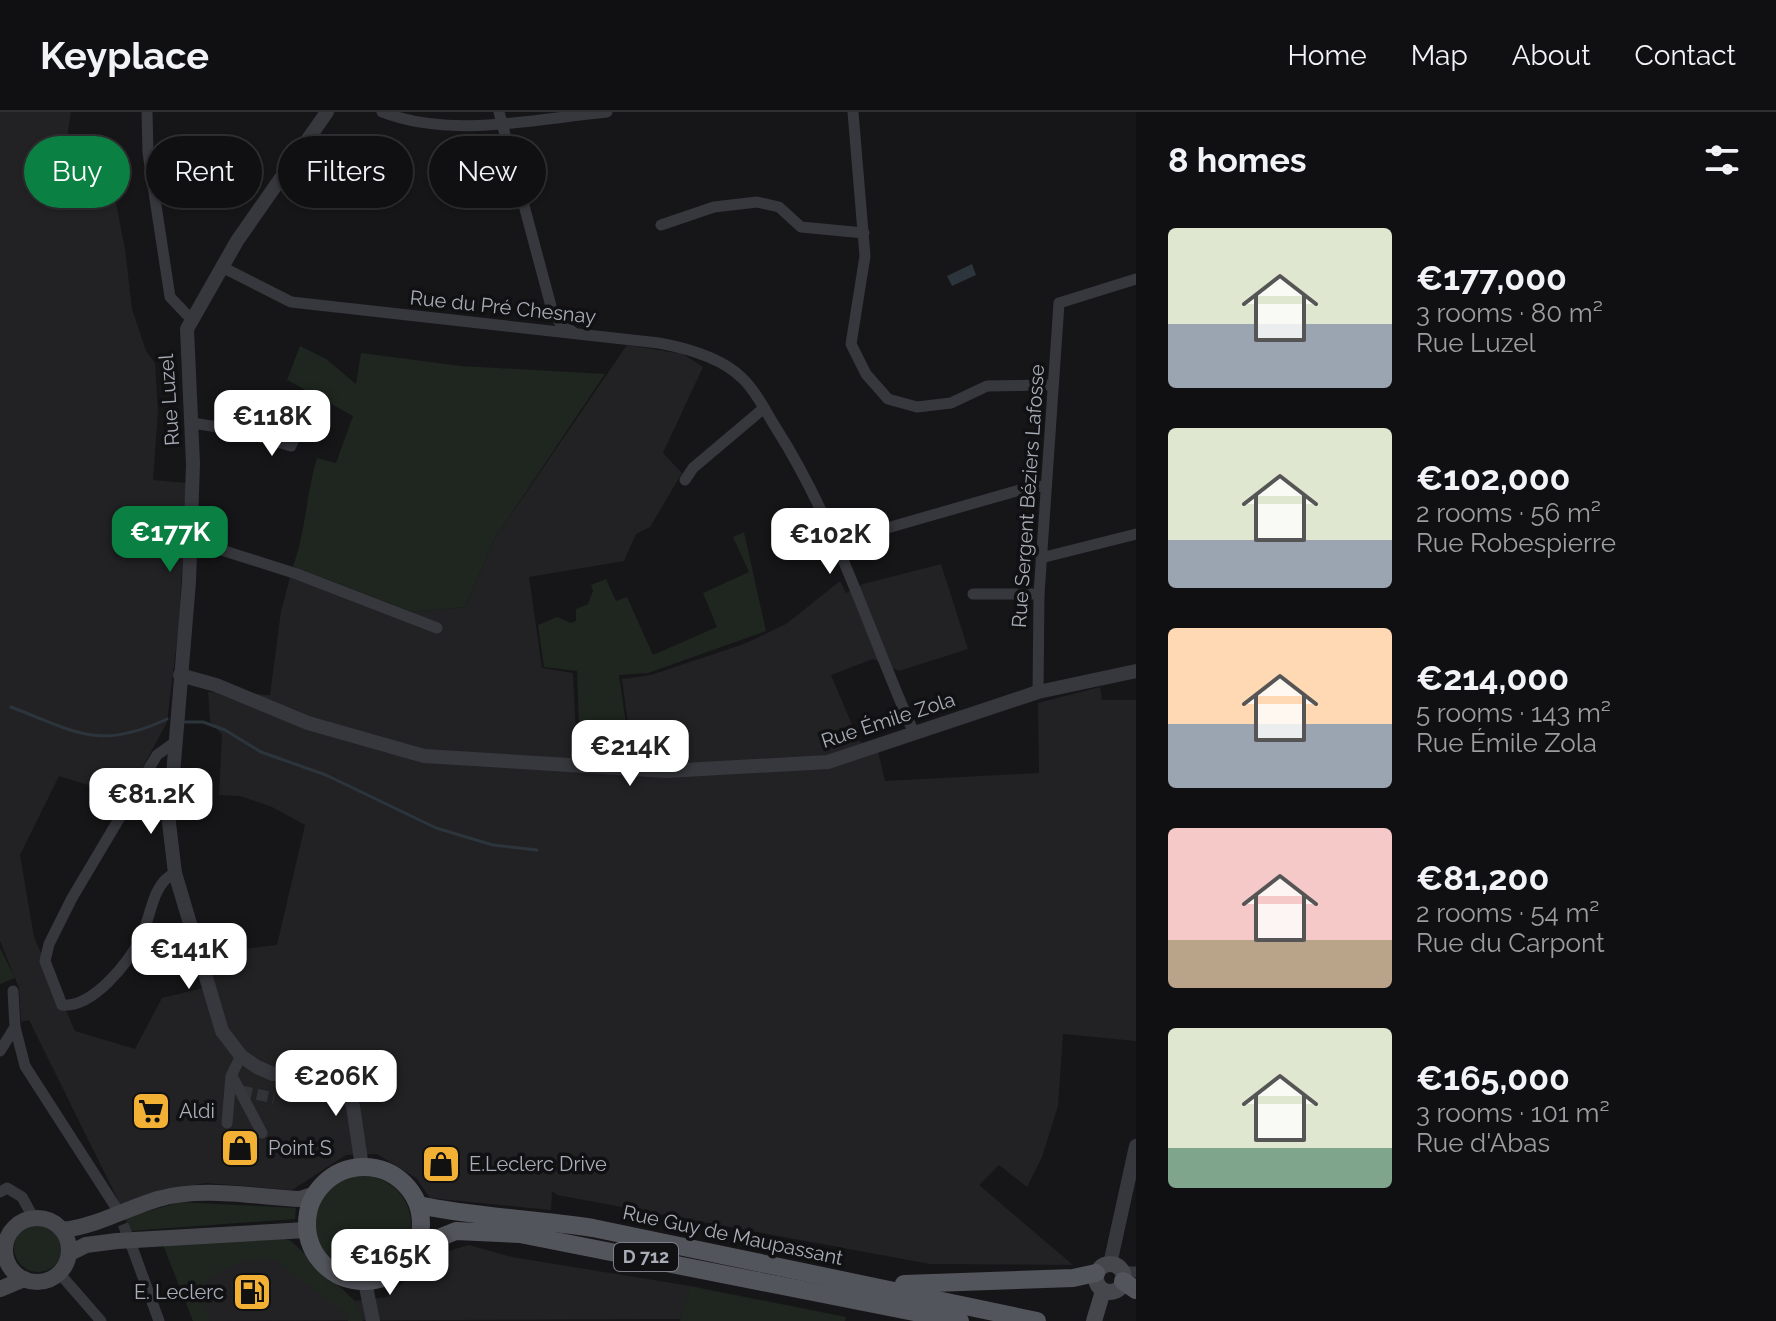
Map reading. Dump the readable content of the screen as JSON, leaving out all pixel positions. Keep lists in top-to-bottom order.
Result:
{
  "streets": {
    "main road": ["Rue Guy de Maupassant", "D 712"],
    "street": [
      "Rue du Pré Chesnay",
      "Rue Luzel",
      "Rue Sergent Béziers Lafosse",
      "Rue Émile Zola"
    ]
  },
  "crossings": [
    ["Rue du Pré Chesnay", "Rue Luzel"],
    ["Rue du Pré Chesnay", "Rue Émile Zola"],
    ["Rue Luzel", "Rue Émile Zola"],
    ["Rue Sergent Béziers Lafosse", "Rue Émile Zola"]
  ],
  "places": {
    "supermarket": ["Aldi"],
    "shop": ["Point S", "E.Leclerc Drive"],
    "fuel station": ["E. Leclerc"]
  },
  "page": {
    "header": "Keyplace",
    "nav": [
      "Home",
      "Map",
      "About",
      "Contact"
    ],
    "heading": "8 homes",
    "chip": [
      "Buy",
      "Rent",
      "Filters",
      "New"
    ],
    "list": [
      {
        "name": "€177,000",
        "note": "3 rooms · 80 m² · Rue Luzel"
      },
      {
        "name": "€102,000",
        "note": "2 rooms · 56 m² · Rue Robespierre"
      },
      {
        "name": "€214,000",
        "note": "5 rooms · 143 m² · Rue Émile Zola"
      },
      {
        "name": "€81,200",
        "note": "2 rooms · 54 m² · Rue du Carpont"
      },
      {
        "name": "€165,000",
        "note": "3 rooms · 101 m² · Rue d'Abas"
      }
    ],
    "price": [
      "€118K",
      "€177K",
      "€102K",
      "€214K",
      "€81.2K",
      "€141K",
      "€206K",
      "€165K"
    ]
  }
}
